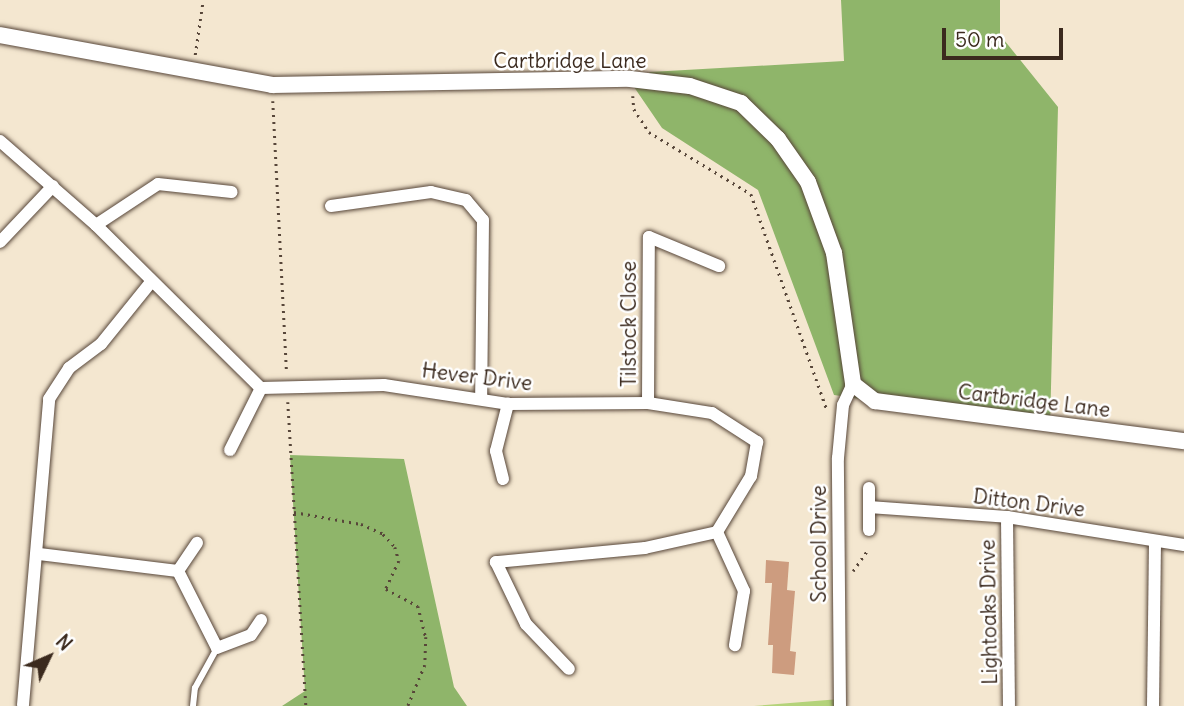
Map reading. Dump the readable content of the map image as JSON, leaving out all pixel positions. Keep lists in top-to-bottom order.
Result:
{
  "streets": {
    "street": [
      "Cartbridge Lane",
      "Tilstock Close",
      "Hever Drive",
      "Ditton Drive",
      "School Drive",
      "Lightoaks Drive"
    ]
  },
  "crossings": [
    ["Cartbridge Lane", "School Drive"],
    ["Tilstock Close", "Hever Drive"],
    ["Ditton Drive", "Lightoaks Drive"]
  ],
  "scale_bar": "50 m",
  "north": "top right"
}
